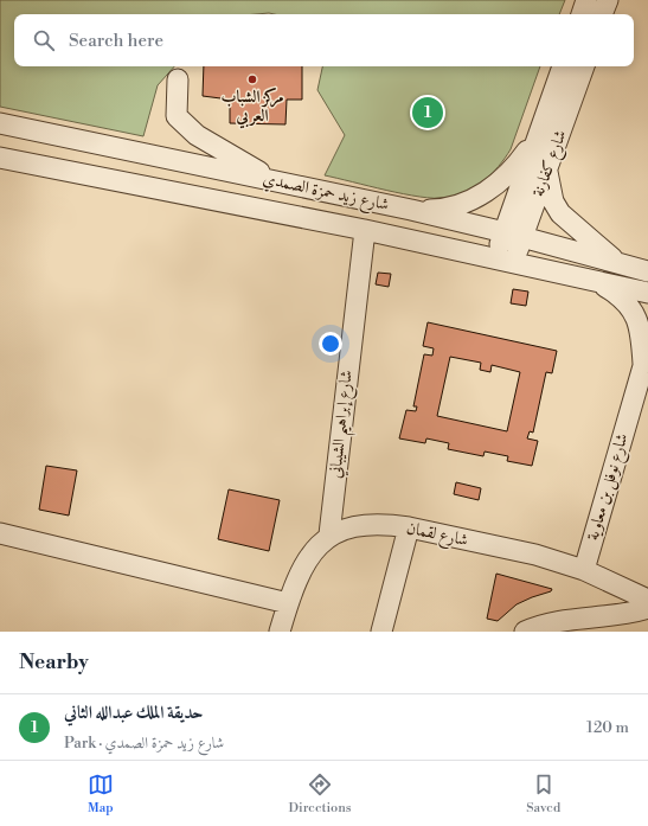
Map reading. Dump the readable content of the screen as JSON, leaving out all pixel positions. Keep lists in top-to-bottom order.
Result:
{
  "streets": {
    "street": [
      "شارع كفارنة",
      "شارع زيد حمزة الصمدي",
      "شارع إبراهيم الشيباني",
      "شارع نوفل بن معاوية",
      "شارع لقمان"
    ]
  },
  "crossings": [
    ["شارع كفارنة", "شارع زيد حمزة الصمدي"],
    ["شارع زيد حمزة الصمدي", "شارع إبراهيم الشيباني"],
    ["شارع زيد حمزة الصمدي", "شارع نوفل بن معاوية"],
    ["شارع إبراهيم الشيباني", "شارع لقمان"],
    ["شارع نوفل بن معاوية", "شارع لقمان"]
  ],
  "places": ["مركز الشباب العربي"],
  "page": {
    "search": "Search here",
    "pins": "1",
    "heading": "Nearby",
    "list": [
      {
        "mark": "1",
        "name": "حديقة الملك عبدالله الثاني",
        "note": "Park · شارع زيد حمزة الصمدي",
        "value": "120 m"
      }
    ],
    "nav": ["Map", "Directions", "Saved"]
  }
}
